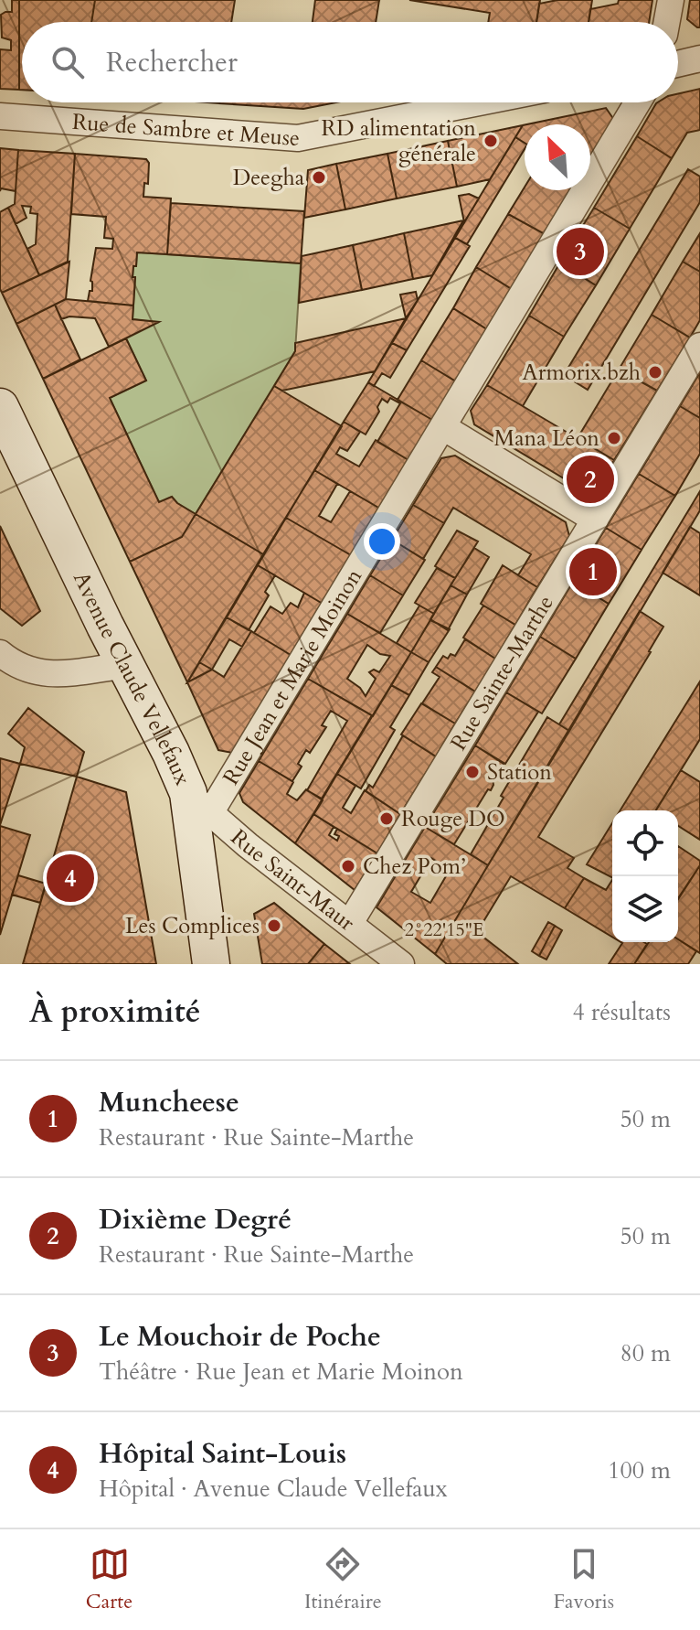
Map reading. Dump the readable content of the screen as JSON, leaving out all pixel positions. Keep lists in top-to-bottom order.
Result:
{
  "streets": {
    "street": [
      "Rue de Sambre et Meuse",
      "Rue Sainte-Marthe",
      "Rue Jean et Marie Moinon",
      "Avenue Claude Vellefaux",
      "Rue Saint-Maur"
    ]
  },
  "crossings": [
    ["Rue Sainte-Marthe", "Rue Saint-Maur"],
    ["Rue Jean et Marie Moinon", "Avenue Claude Vellefaux"],
    ["Rue Jean et Marie Moinon", "Rue Saint-Maur"],
    ["Avenue Claude Vellefaux", "Rue Saint-Maur"]
  ],
  "places": [
    "RD alimentation générale",
    "Deegha",
    "Armorix.bzh",
    "Mana Léon",
    "Station",
    "Rouge DO",
    "Chez Pom’",
    "Les Complices"
  ],
  "north": "top left",
  "page": {
    "search": "Rechercher",
    "pins": [
      "3",
      "2",
      "1",
      "4"
    ],
    "heading": ["À proximité", "4 résultats"],
    "list": [
      {
        "mark": "1",
        "name": "Muncheese",
        "note": "Restaurant · Rue Sainte-Marthe",
        "value": "50 m"
      },
      {
        "mark": "2",
        "name": "Dixième Degré",
        "note": "Restaurant · Rue Sainte-Marthe",
        "value": "50 m"
      },
      {
        "mark": "3",
        "name": "Le Mouchoir de Poche",
        "note": "Théâtre · Rue Jean et Marie Moinon",
        "value": "80 m"
      },
      {
        "mark": "4",
        "name": "Hôpital Saint-Louis",
        "note": "Hôpital · Avenue Claude Vellefaux",
        "value": "100 m"
      }
    ],
    "nav": ["Carte", "Itinéraire", "Favoris"]
  },
  "coordinates": ["2°22'15\"E"]
}
